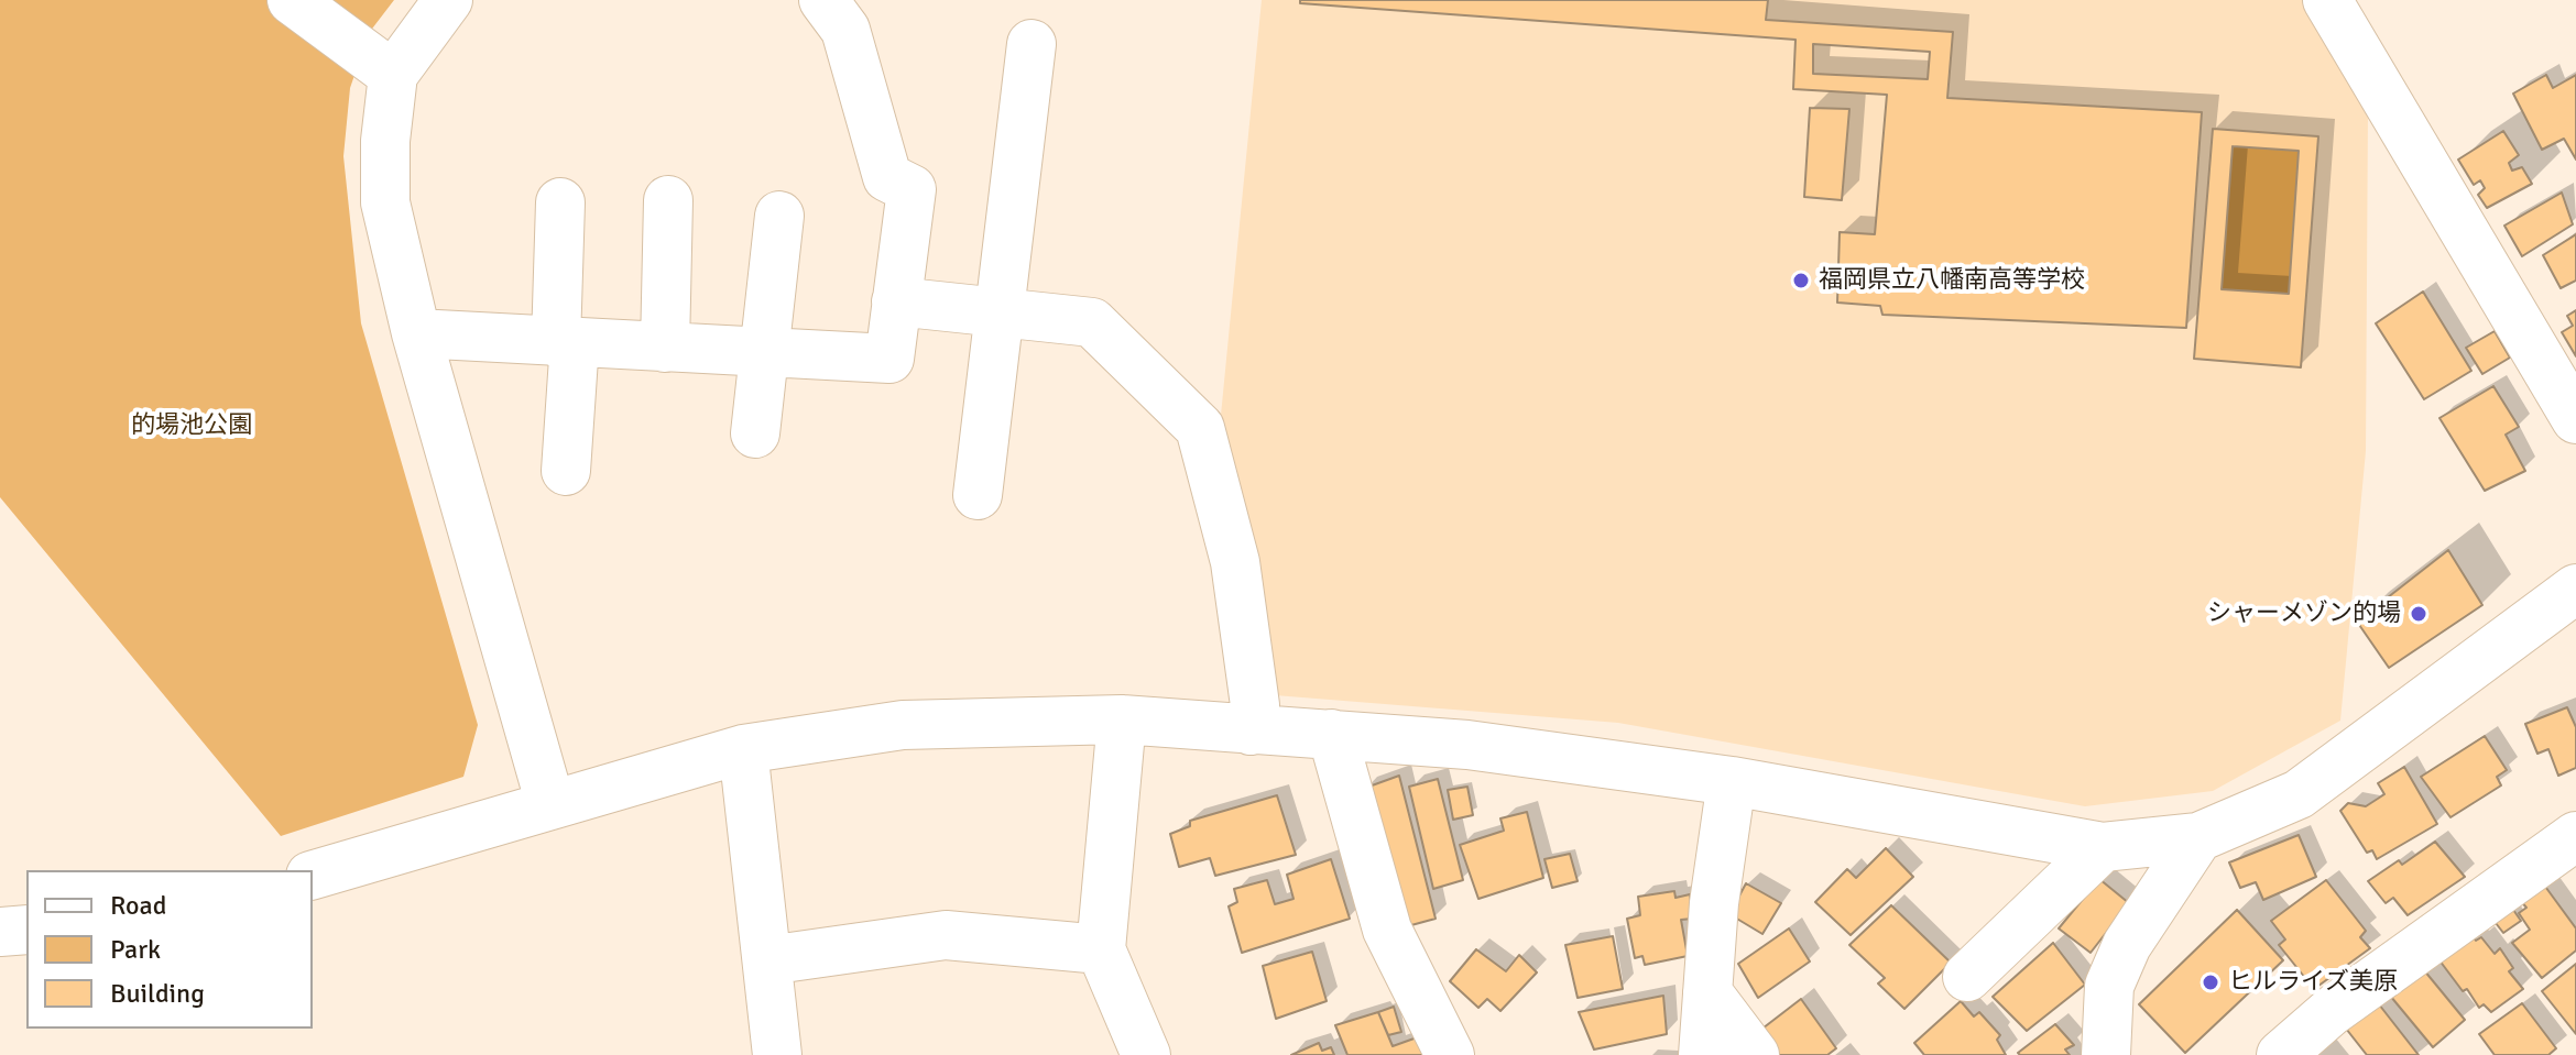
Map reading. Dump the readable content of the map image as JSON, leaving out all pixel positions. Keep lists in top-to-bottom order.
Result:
{
  "parks": ["的場池公園"],
  "places": ["福岡県立八幡南高等学校", "シャーメゾン的場", "ヒルライズ美原"],
  "legend": ["Road", "Park", "Building"]
}
